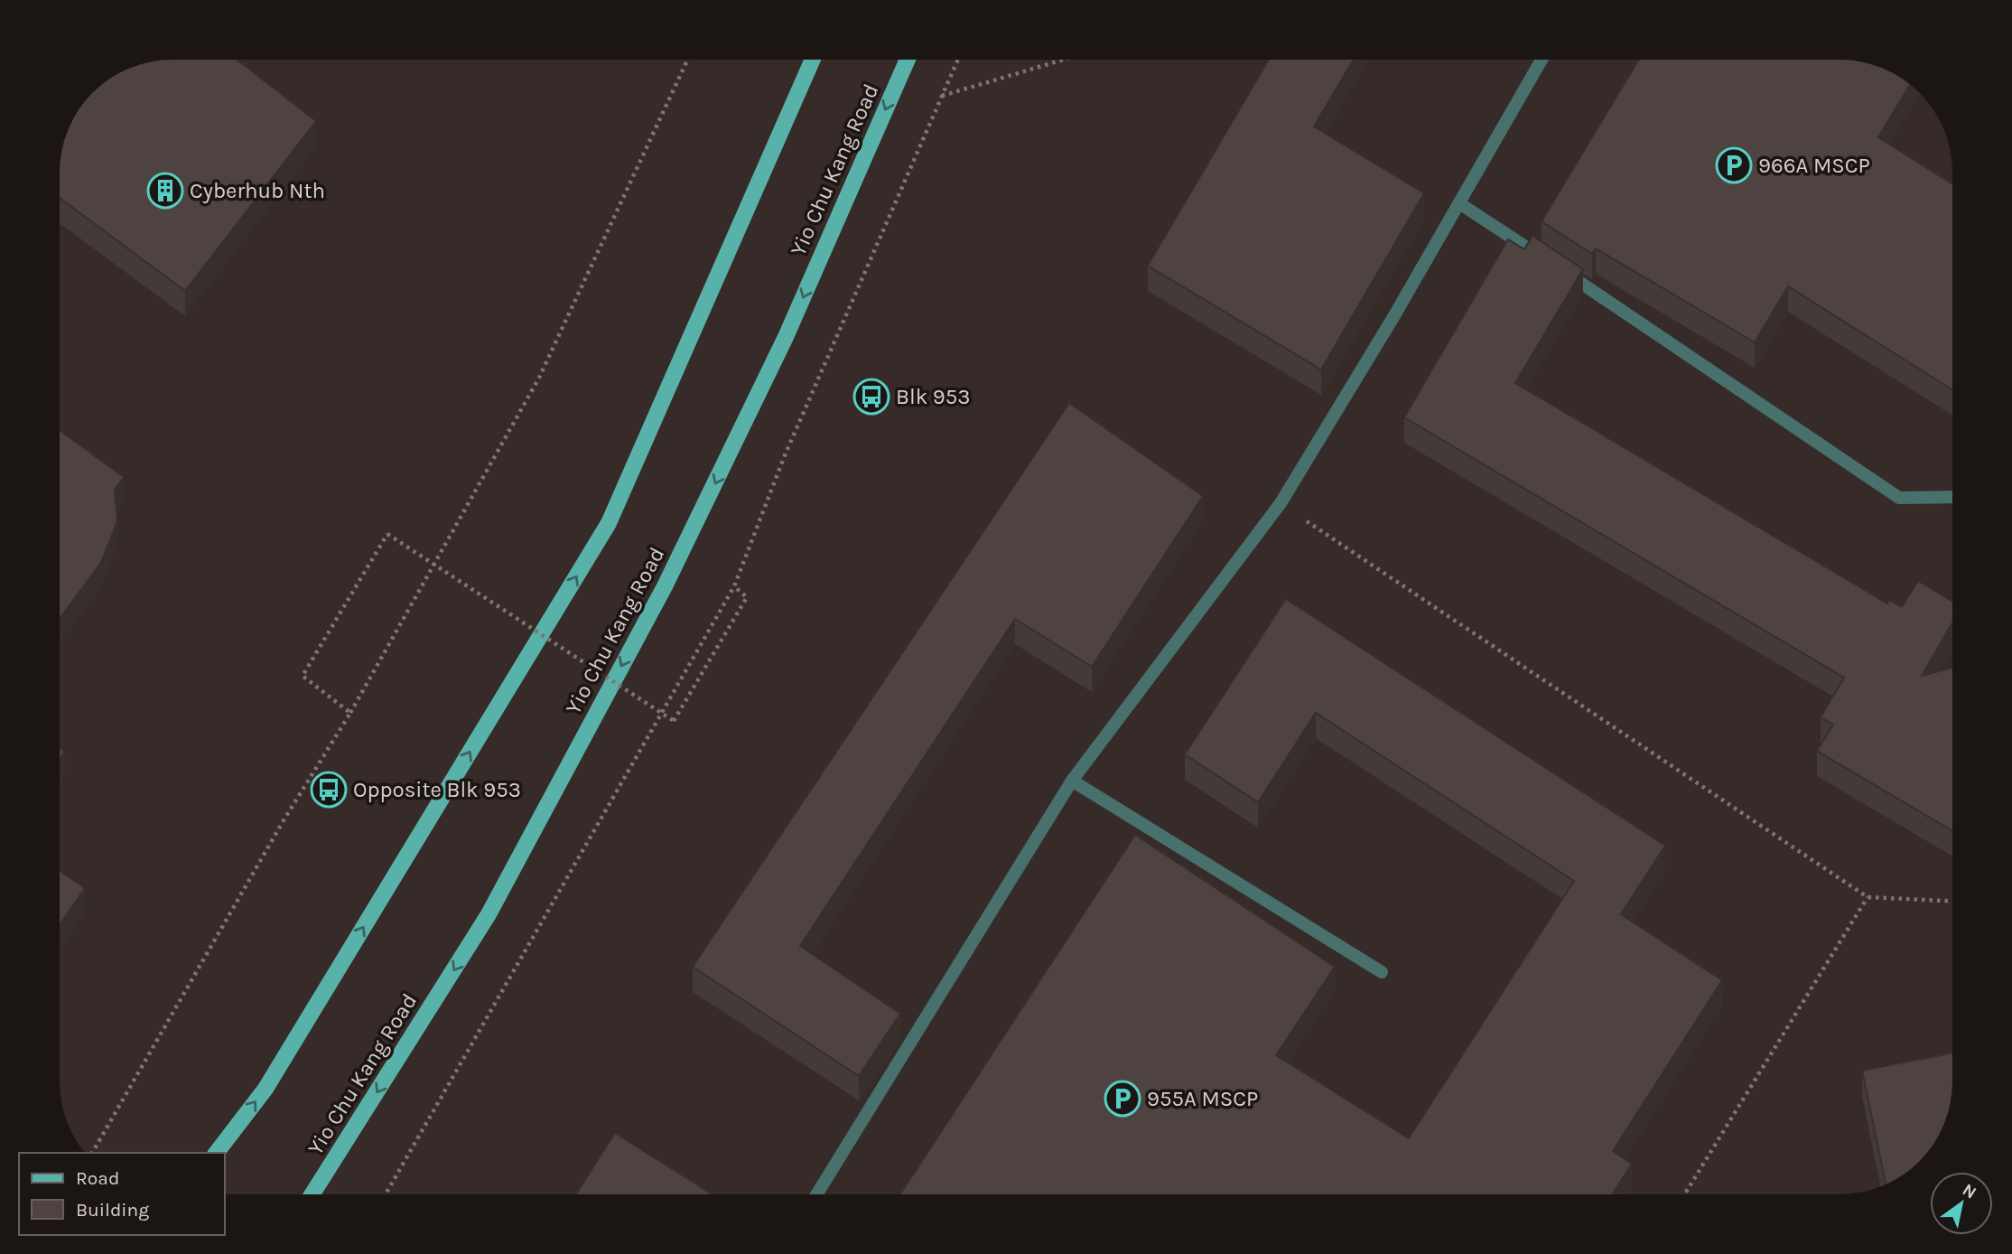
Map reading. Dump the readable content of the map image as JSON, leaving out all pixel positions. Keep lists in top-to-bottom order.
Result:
{
  "streets": {
    "main road": ["Yio Chu Kang Road"]
  },
  "places": {
    "parking": ["966A MSCP", "955A MSCP"],
    "building": ["Cyberhub Nth"],
    "bus stop": ["Blk 953", "Opposite Blk 953"]
  },
  "legend": ["Road", "Building"],
  "north": "top right"
}
